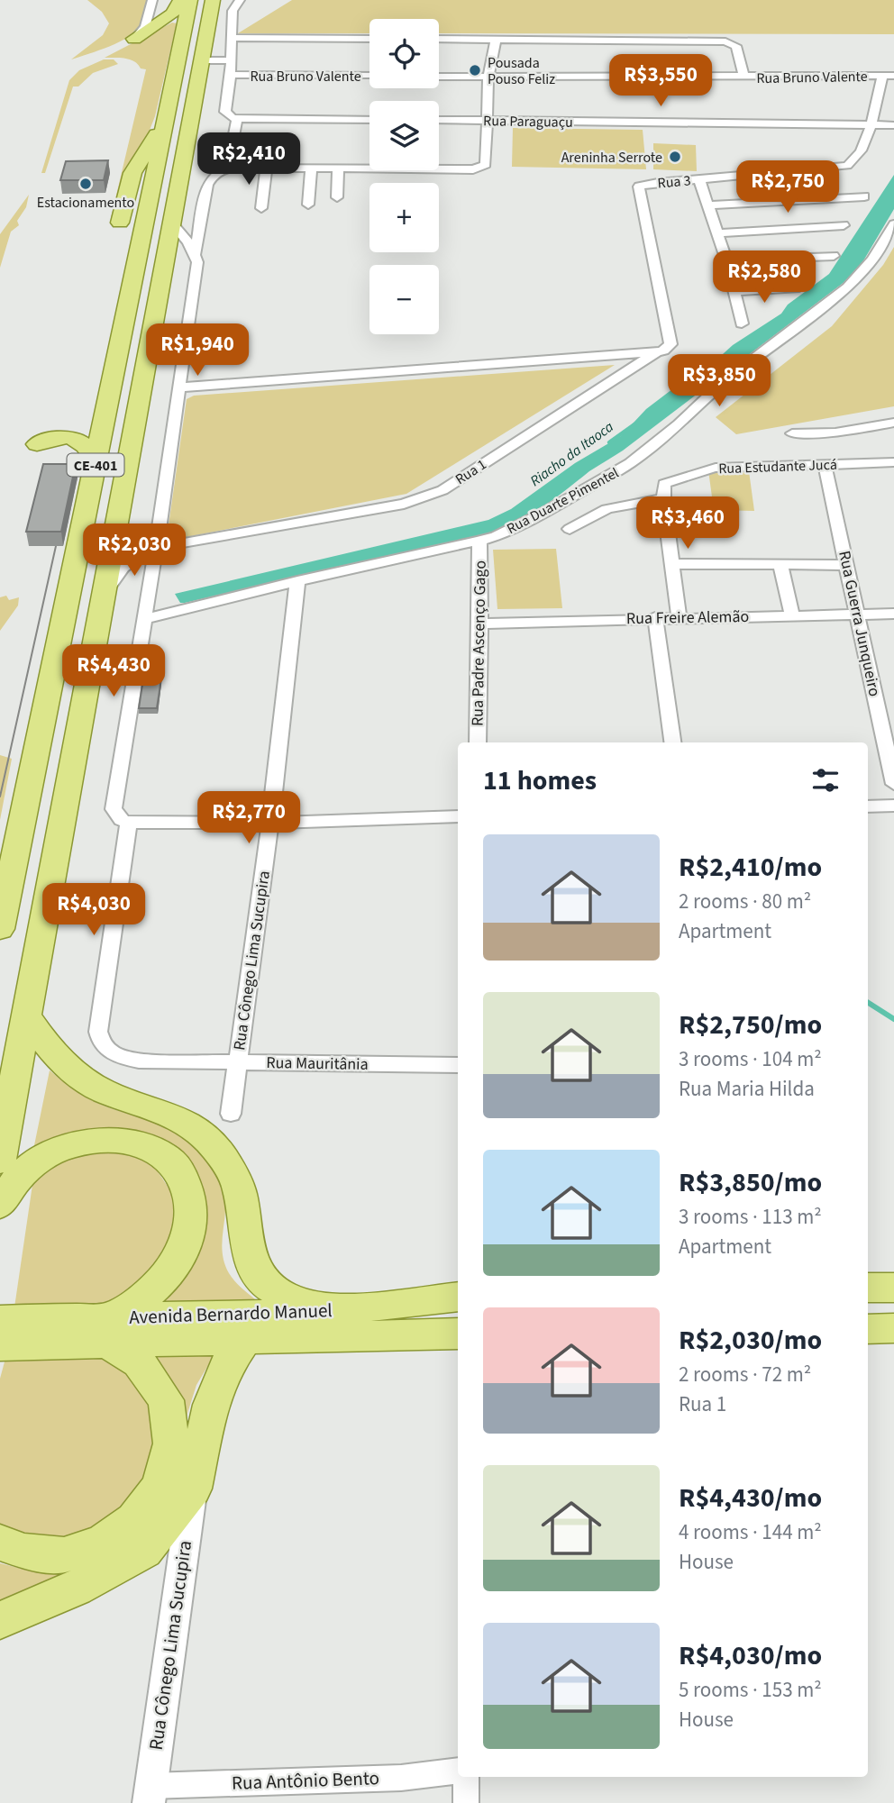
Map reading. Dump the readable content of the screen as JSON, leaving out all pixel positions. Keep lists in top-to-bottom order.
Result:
{
  "streets": {
    "main road": ["CE-401", "Avenida Bernardo Manuel"],
    "street": [
      "Rua Bruno Valente",
      "Rua Paraguaçu",
      "Rua 3",
      "Rua Estudante Jucá",
      "Rua 1",
      "Rua Duarte Pimentel",
      "Rua Freire Alemão",
      "Rua Guerra Junqueiro",
      "Rua Padre Ascenço Gago",
      "Rua Cônego Lima Sucupira",
      "Rua Mauritânia",
      "Rua Antônio Bento"
    ]
  },
  "crossings": [
    ["Rua Bruno Valente", "Rua 3"],
    ["Rua Paraguaçu", "Rua 3"],
    ["Rua 3", "Rua 1"],
    ["CE-401", "Rua 1"],
    ["Rua Estudante Jucá", "Rua Guerra Junqueiro"],
    ["Rua Duarte Pimentel", "Rua Padre Ascenço Gago"],
    ["Rua Duarte Pimentel", "Rua Cônego Lima Sucupira"],
    ["Rua Freire Alemão", "Rua Guerra Junqueiro"],
    ["Rua Freire Alemão", "Rua Padre Ascenço Gago"],
    ["Rua Cônego Lima Sucupira", "Rua Mauritânia"],
    ["Rua Cônego Lima Sucupira", "Rua Antônio Bento"]
  ],
  "water": ["Riacho da Itaoca"],
  "places": ["Pousada Pouso Feliz", "Areninha Serrote", "Estacionamento"],
  "page": {
    "map_buttons": ["+", "−"],
    "price": [
      "R$3,550",
      "R$2,410",
      "R$2,750",
      "R$2,580",
      "R$1,940",
      "R$3,850",
      "R$3,460",
      "R$2,030",
      "R$4,430",
      "R$2,770",
      "R$4,030"
    ],
    "heading": "11 homes",
    "list": [
      {
        "name": "R$2,410/mo",
        "note": "2 rooms · 80 m² · Apartment"
      },
      {
        "name": "R$2,750/mo",
        "note": "3 rooms · 104 m² · Rua Maria Hilda"
      },
      {
        "name": "R$3,850/mo",
        "note": "3 rooms · 113 m² · Apartment"
      },
      {
        "name": "R$2,030/mo",
        "note": "2 rooms · 72 m² · Rua 1"
      },
      {
        "name": "R$4,430/mo",
        "note": "4 rooms · 144 m² · House"
      },
      {
        "name": "R$4,030/mo",
        "note": "5 rooms · 153 m² · House"
      }
    ]
  }
}
